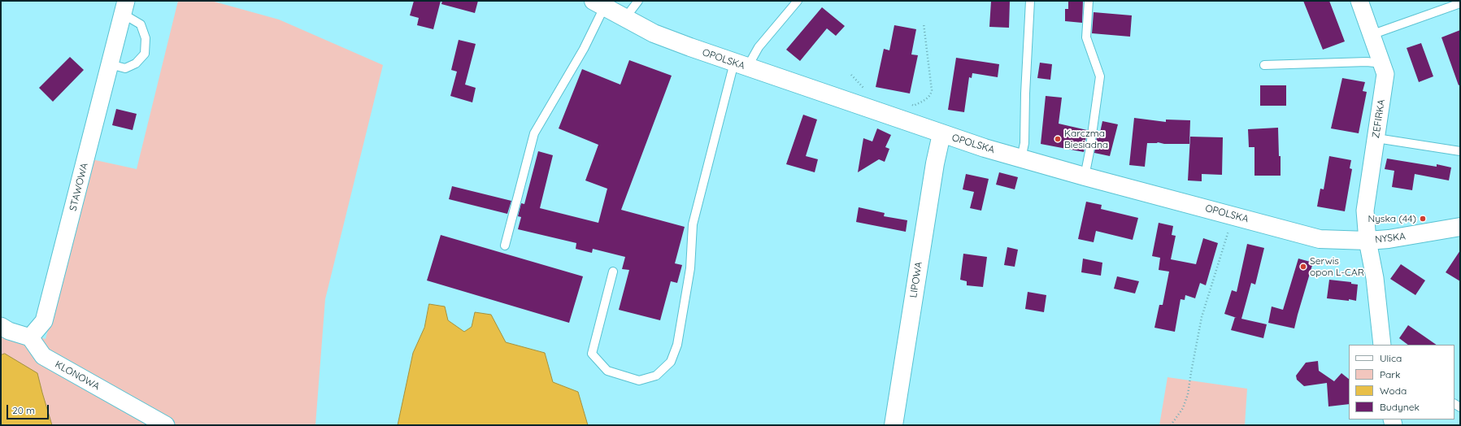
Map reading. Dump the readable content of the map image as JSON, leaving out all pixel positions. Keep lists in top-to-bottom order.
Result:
{
  "streets": {
    "street": [
      "OPOLSKA",
      "ZEFIRKA",
      "STAWOWA",
      "NYSKA",
      "LIPOWA",
      "KLONOWA"
    ]
  },
  "crossings": [
    ["OPOLSKA", "ZEFIRKA"],
    ["OPOLSKA", "NYSKA"],
    ["OPOLSKA", "LIPOWA"],
    ["ZEFIRKA", "NYSKA"],
    ["STAWOWA", "KLONOWA"]
  ],
  "places": ["Karczma Biesiadna", "Nyska (44)", "Serwis opon L-CAR"],
  "legend": [
    "Ulica",
    "Park",
    "Woda",
    "Budynek"
  ],
  "scale_bar": "20 m"
}
